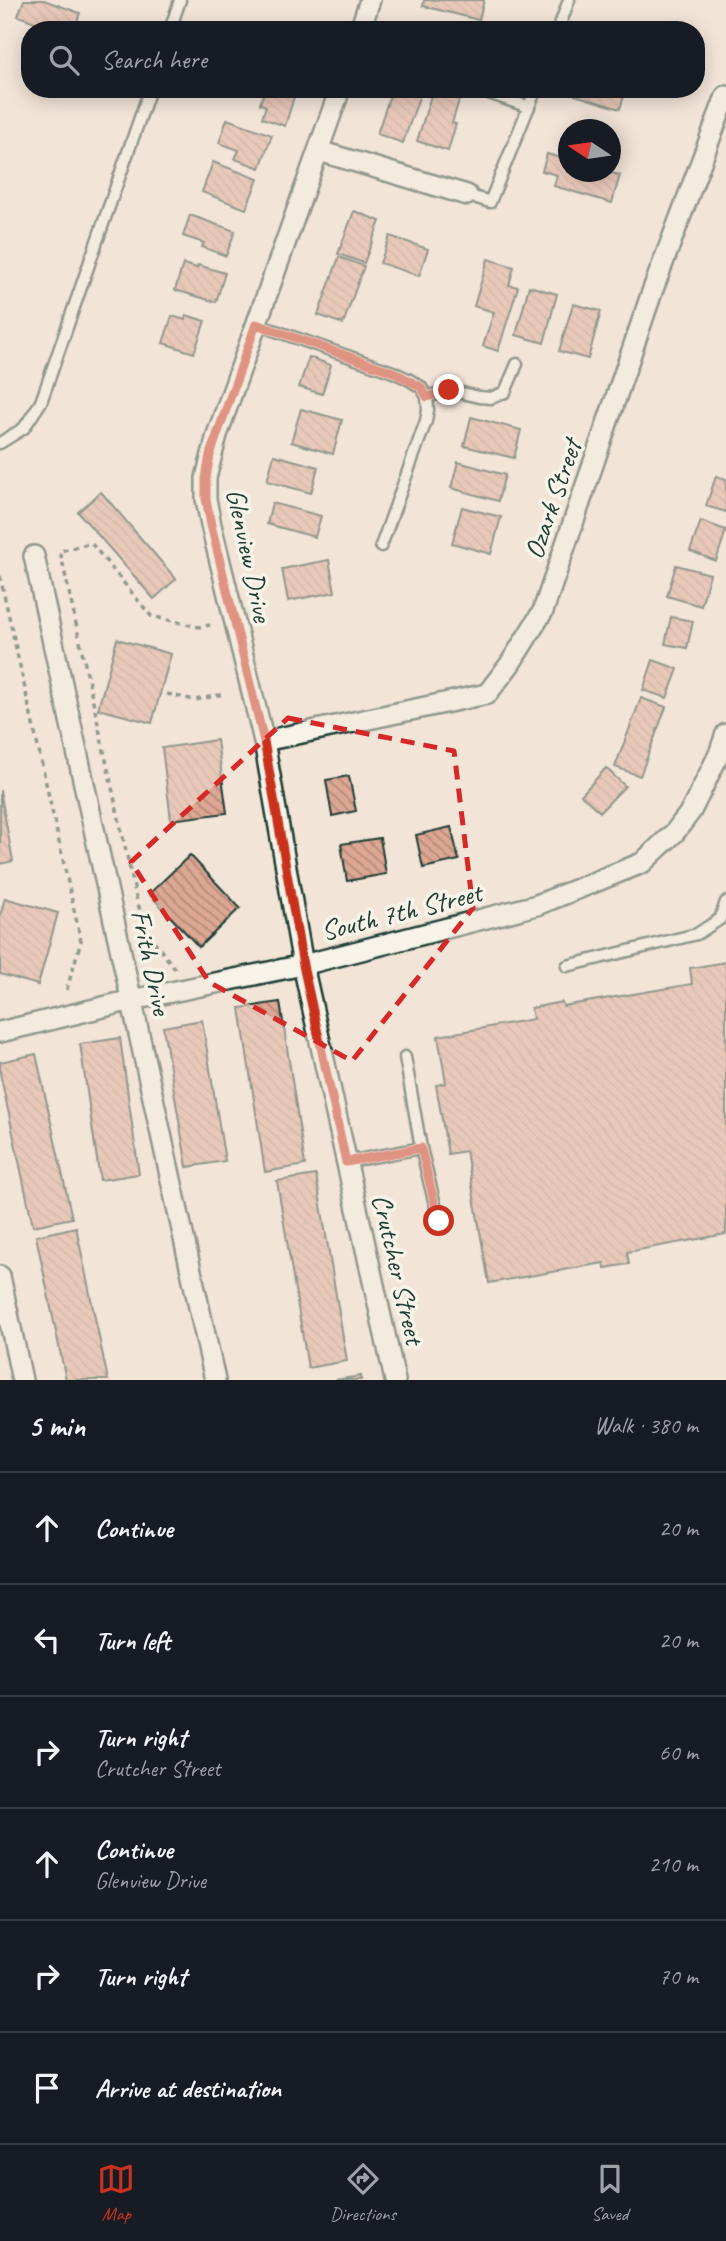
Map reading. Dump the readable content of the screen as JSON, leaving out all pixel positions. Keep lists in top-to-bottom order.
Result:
{
  "streets": {
    "street": [
      "Ozark Street",
      "Glenview Drive",
      "South 7th Street",
      "Frith Drive",
      "Crutcher Street"
    ]
  },
  "crossings": [
    ["Ozark Street", "Glenview Drive"],
    ["Glenview Drive", "South 7th Street"],
    ["Glenview Drive", "Crutcher Street"],
    ["South 7th Street", "Frith Drive"],
    ["South 7th Street", "Crutcher Street"]
  ],
  "north": "left",
  "page": {
    "search": "Search here",
    "heading": ["5 min", "Walk · 380 m"],
    "list": [
      ["Continue", "20 m"],
      ["Turn left", "20 m"],
      ["Turn right", "Crutcher Street", "60 m"],
      ["Continue", "Glenview Drive", "210 m"],
      ["Turn right", "70 m"],
      "Arrive at destination"
    ],
    "nav": ["Map", "Directions", "Saved"]
  }
}
